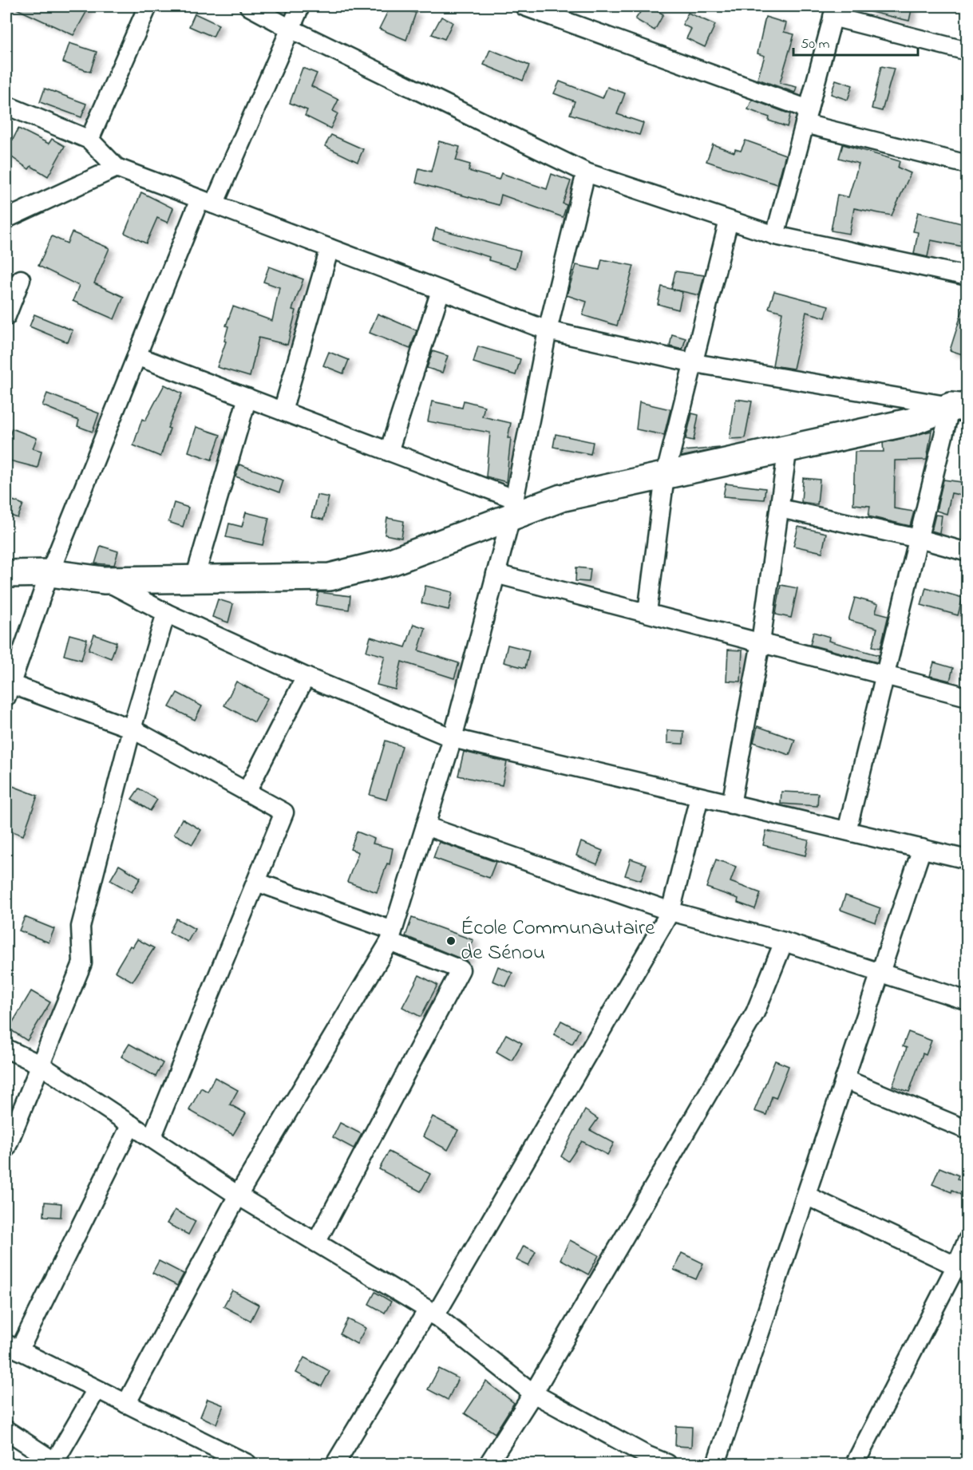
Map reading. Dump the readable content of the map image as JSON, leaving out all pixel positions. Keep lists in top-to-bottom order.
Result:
{
  "places": ["École Communautaire de Sénou"],
  "scale_bar": "50 m"
}
